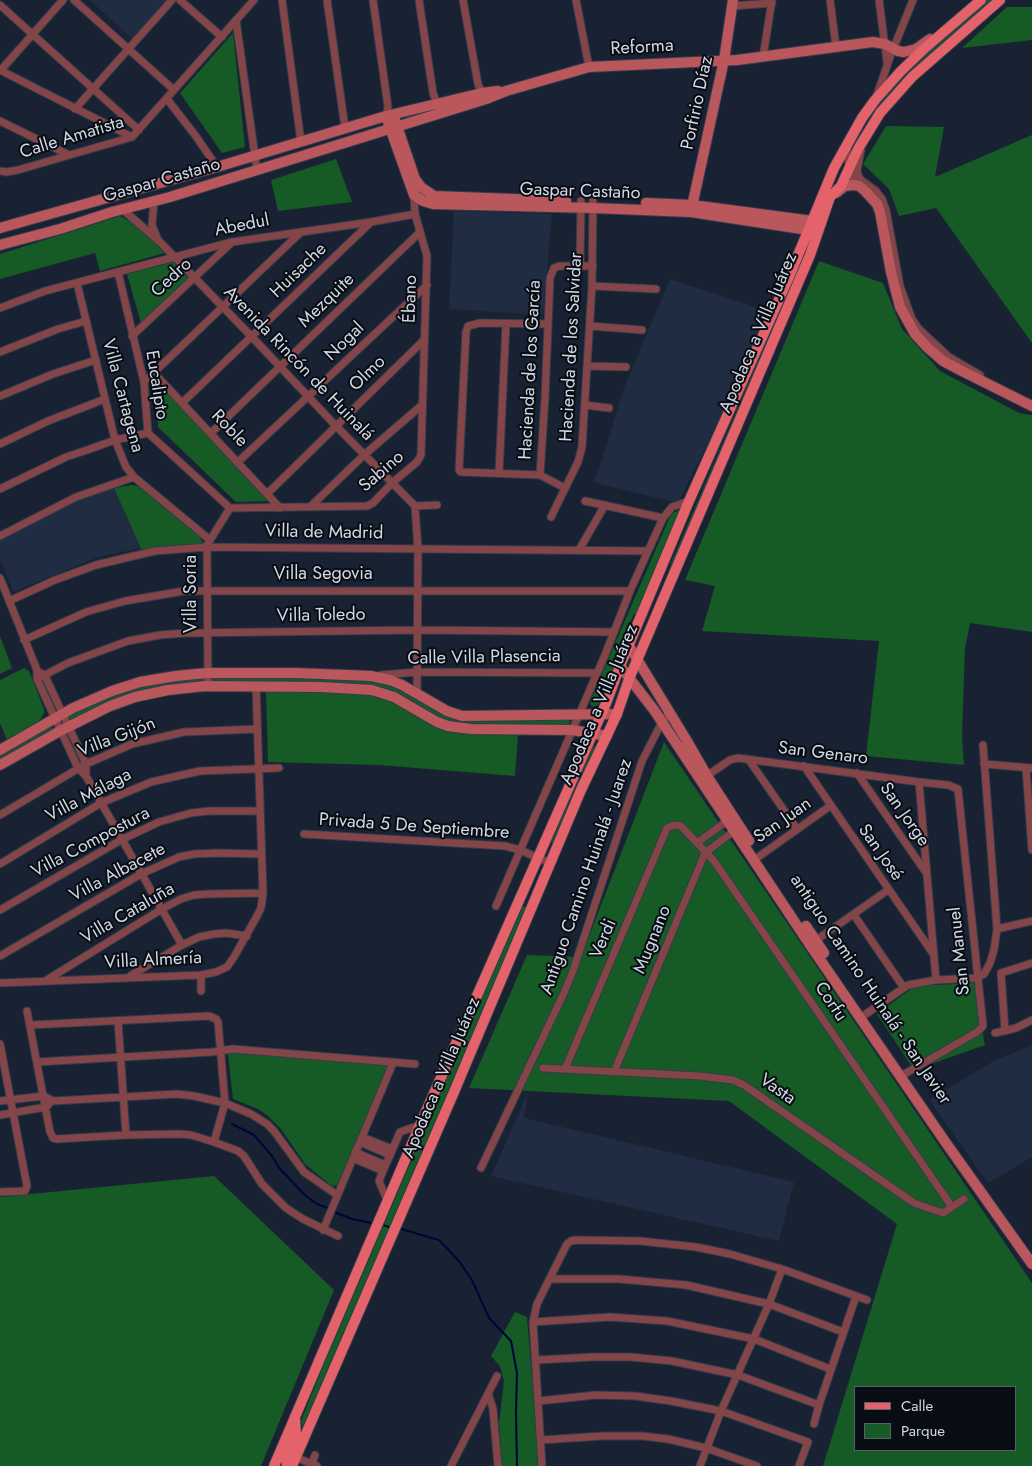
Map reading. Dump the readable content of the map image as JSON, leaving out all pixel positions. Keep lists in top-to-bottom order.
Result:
{
  "streets": {
    "main road": [
      "Reforma",
      "Porfirio Díaz",
      "Gaspar Castaño",
      "Apodaca a Villa Juárez",
      "antiguo Camino Huinalá - San Javier"
    ],
    "street": [
      "Calle Amatista",
      "Abedul",
      "Huisache",
      "Cedro",
      "Ébano",
      "Mezquite",
      "Nogal",
      "Hacienda de los Salvidar",
      "Avenida Rincón de Huinalá",
      "Hacienda de los García",
      "Olmo",
      "Eucalipto",
      "Villa Cartagena",
      "Roble",
      "Sabino",
      "Villa de Madrid",
      "Villa Segovia",
      "Villa Soria",
      "Villa Toledo",
      "Calle Villa Plasencia",
      "Villa Gijón",
      "San Genaro",
      "Villa Málaga",
      "San Jorge",
      "San Juan",
      "Privada 5 De Septiembre",
      "Villa Compostura",
      "San José",
      "Villa Albacete",
      "Antiguo Camino Huinalá - Juarez",
      "Villa Cataluña",
      "Verdi",
      "Mugnano",
      "San Manuel",
      "Villa Almería",
      "Corfu",
      "Vasta"
    ]
  },
  "crossings": [
    ["Reforma", "Porfirio Díaz"],
    ["Reforma", "Apodaca a Villa Juárez"],
    ["Porfirio Díaz", "Gaspar Castaño"],
    ["Gaspar Castaño", "Ébano"],
    ["Gaspar Castaño", "Apodaca a Villa Juárez"],
    ["Gaspar Castaño", "Hacienda de los Salvidar"],
    ["Gaspar Castaño", "Avenida Rincón de Huinalá"],
    ["Abedul", "Huisache"],
    ["Abedul", "Cedro"],
    ["Abedul", "Ébano"],
    ["Abedul", "Avenida Rincón de Huinalá"],
    ["Abedul", "Eucalipto"],
    ["Abedul", "Villa Cartagena"],
    ["Huisache", "Avenida Rincón de Huinalá"],
    ["Huisache", "Roble"],
    ["Cedro", "Avenida Rincón de Huinalá"],
    ["Cedro", "Eucalipto"],
    ["Ébano", "Mezquite"],
    ["Ébano", "Nogal"],
    ["Ébano", "Olmo"],
    ["Ébano", "Sabino"],
    ["Mezquite", "Avenida Rincón de Huinalá"],
    ["Mezquite", "Roble"],
    ["Apodaca a Villa Juárez", "Privada 5 De Septiembre"],
    ["Nogal", "Avenida Rincón de Huinalá"],
    ["Nogal", "Roble"],
    ["Hacienda de los Salvidar", "Hacienda de los García"],
    ["Avenida Rincón de Huinalá", "Olmo"],
    ["Avenida Rincón de Huinalá", "Sabino"],
    ["Olmo", "Roble"],
    ["Eucalipto", "Villa Soria"],
    ["Villa Cartagena", "Villa de Madrid"],
    ["Villa Cartagena", "Villa Soria"],
    ["Roble", "Sabino"],
    ["Villa de Madrid", "Villa Soria"],
    ["Villa Segovia", "Villa Soria"],
    ["Villa Soria", "Villa Toledo"],
    ["Villa Gijón", "Villa Almería"],
    ["San Genaro", "San Jorge"],
    ["San Genaro", "San José"],
    ["San Genaro", "San Manuel"],
    ["Villa Málaga", "Villa Almería"],
    ["San Juan", "San José"],
    ["Villa Compostura", "Villa Almería"],
    ["Villa Albacete", "Villa Almería"],
    ["Villa Cataluña", "Villa Almería"],
    ["Verdi", "Corfu"],
    ["Verdi", "Vasta"],
    ["Mugnano", "Corfu"],
    ["Mugnano", "Vasta"],
    ["San Manuel", "antiguo Camino Huinalá - San Javier"],
    ["Corfu", "Vasta"]
  ],
  "legend": ["Calle", "Parque"]
}
